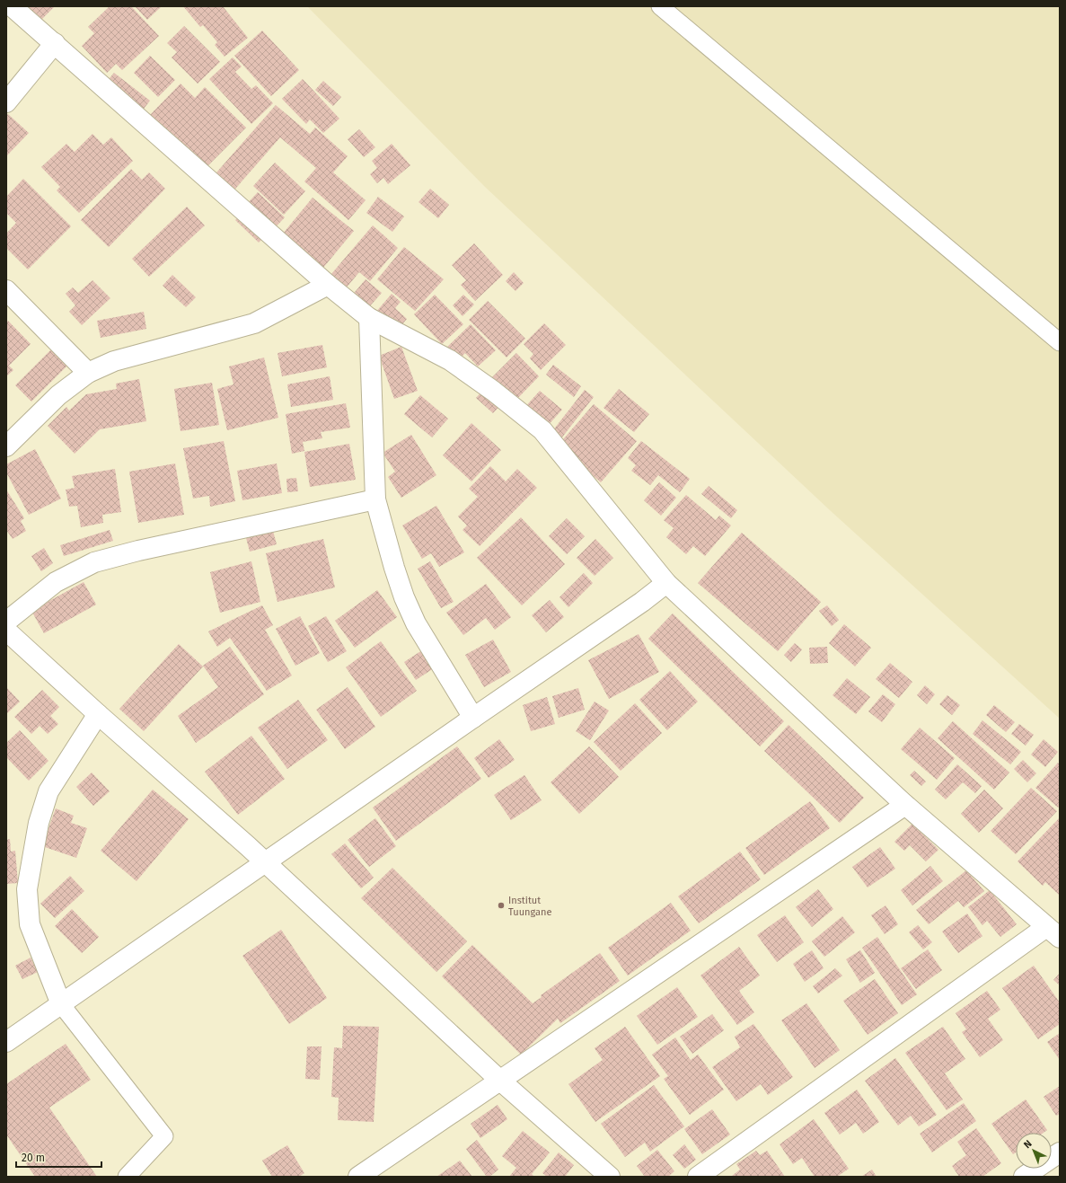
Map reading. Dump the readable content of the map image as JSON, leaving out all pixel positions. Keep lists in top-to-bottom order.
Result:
{
  "places": ["Institut Tuungane"],
  "scale_bar": "20 m",
  "north": "top left"
}
